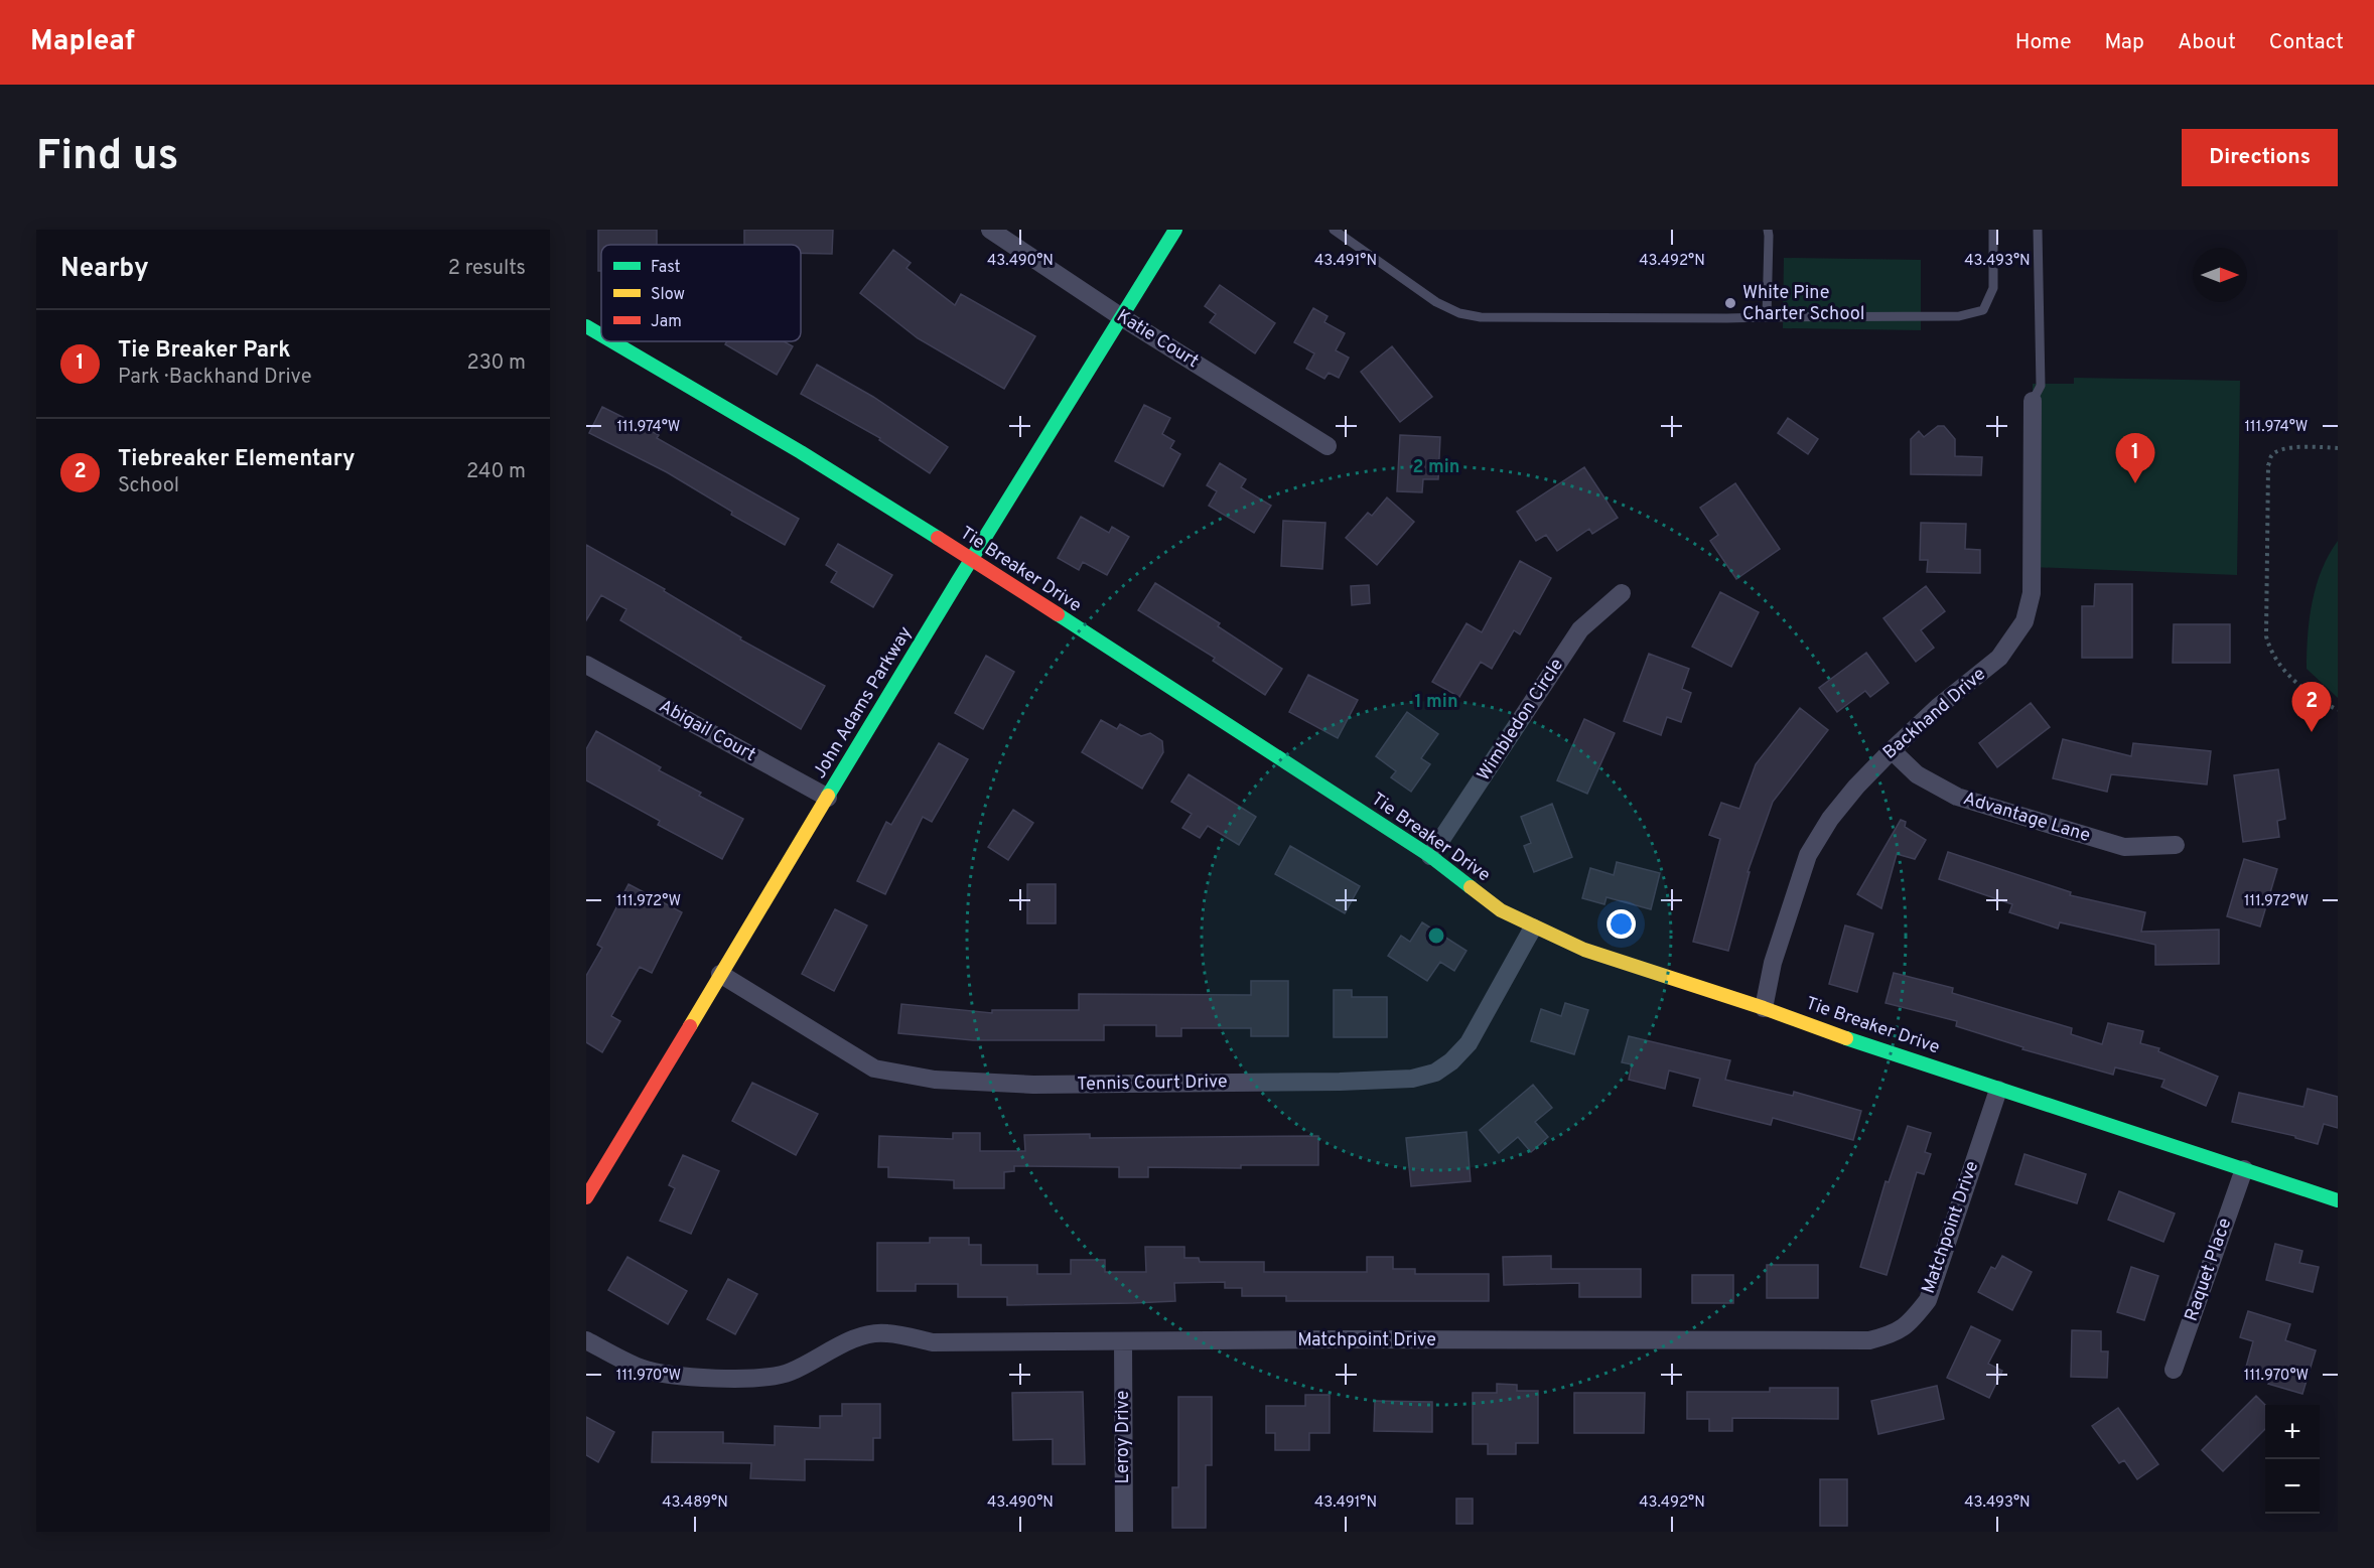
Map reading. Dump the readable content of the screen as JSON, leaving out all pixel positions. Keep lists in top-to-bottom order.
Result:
{
  "streets": {
    "street": [
      "Katie Court",
      "Tie Breaker Drive",
      "John Adams Parkway",
      "Backhand Drive",
      "Wimbledon Circle",
      "Abigail Court",
      "Advantage Lane",
      "Tennis Court Drive",
      "Matchpoint Drive",
      "Raquet Place",
      "Leroy Drive"
    ]
  },
  "crossings": [
    ["Katie Court", "John Adams Parkway"],
    ["Tie Breaker Drive", "John Adams Parkway"],
    ["Tie Breaker Drive", "Backhand Drive"],
    ["Tie Breaker Drive", "Wimbledon Circle"],
    ["Tie Breaker Drive", "Tennis Court Drive"],
    ["Tie Breaker Drive", "Matchpoint Drive"],
    ["Tie Breaker Drive", "Raquet Place"],
    ["John Adams Parkway", "Abigail Court"],
    ["John Adams Parkway", "Tennis Court Drive"],
    ["Backhand Drive", "Advantage Lane"],
    ["Matchpoint Drive", "Leroy Drive"]
  ],
  "places": ["White Pine Charter School"],
  "legend": ["Fast", "Slow", "Jam"],
  "north": "right",
  "page": {
    "header": "Mapleaf",
    "nav": [
      "Home",
      "Map",
      "About",
      "Contact"
    ],
    "buttons": "Directions",
    "title": "Find us",
    "heading": ["Nearby", "2 results"],
    "list": [
      {
        "mark": "1",
        "name": "Tie Breaker Park",
        "note": "Park · Backhand Drive",
        "value": "230 m"
      },
      {
        "mark": "2",
        "name": "Tiebreaker Elementary",
        "note": "School",
        "value": "240 m"
      }
    ],
    "pins": ["1", "2"],
    "map_buttons": ["+", "−"]
  },
  "coordinates": [
    "43.490°N",
    "43.491°N",
    "43.492°N",
    "43.493°N",
    "111.974°W",
    "111.972°W",
    "111.970°W",
    "43.489°N"
  ],
  "rings": ["2 min", "1 min"]
}
